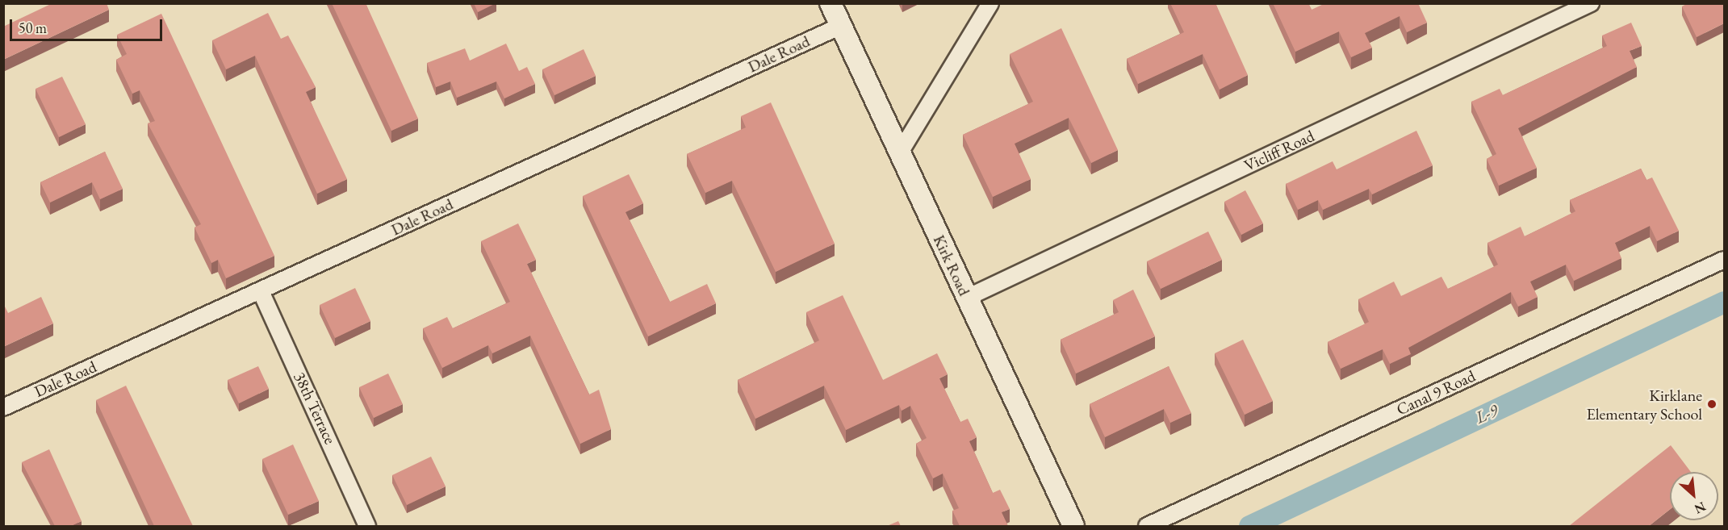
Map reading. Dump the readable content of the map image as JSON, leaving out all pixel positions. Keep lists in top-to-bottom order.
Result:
{
  "streets": {
    "street": [
      "Dale Road",
      "Vicliff Road",
      "Kirk Road",
      "Canal 9 Road",
      "38th Terrace"
    ]
  },
  "crossings": [
    ["Dale Road", "Kirk Road"],
    ["Dale Road", "38th Terrace"],
    ["Vicliff Road", "Kirk Road"]
  ],
  "water": ["L-9"],
  "places": ["Kirklane Elementary School"],
  "scale_bar": "50 m",
  "north": "bottom right"
}
